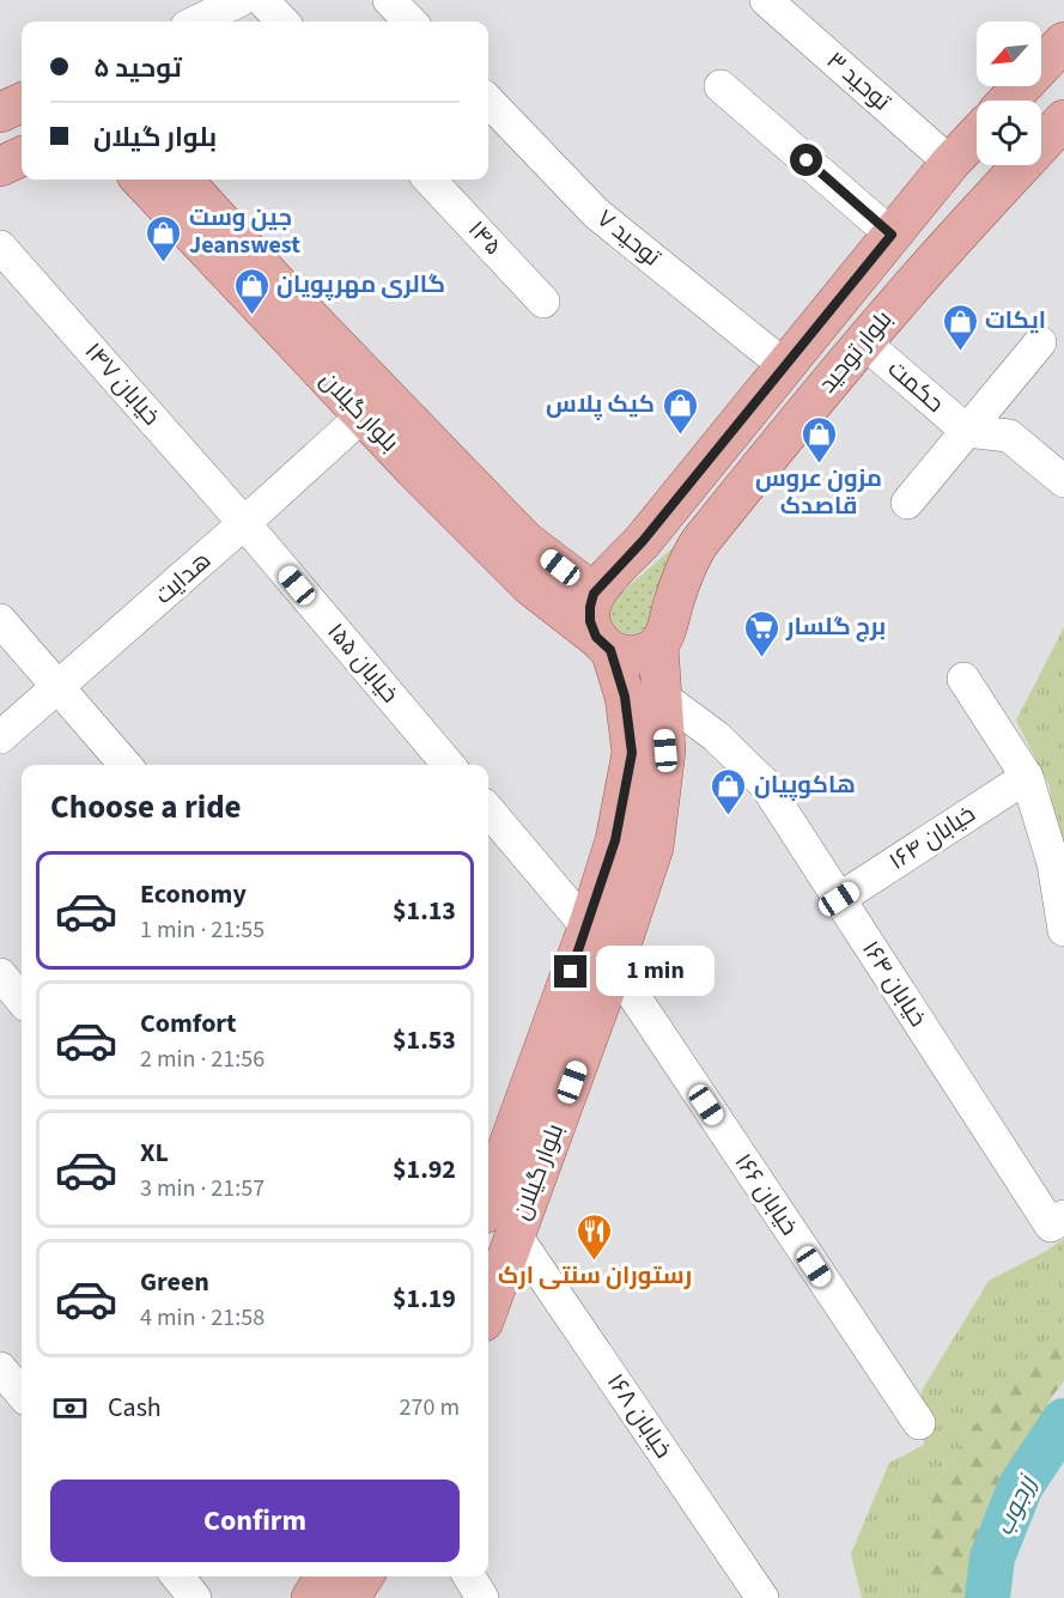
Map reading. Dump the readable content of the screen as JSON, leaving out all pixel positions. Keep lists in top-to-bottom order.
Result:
{
  "streets": {
    "main road": ["بلوار توحید", "بلوار گیلان"],
    "street": [
      "توحید ۳",
      "۱۴۵",
      "توحید ۷",
      "خیابان ۱۴۷",
      "حکمت",
      "هدایت",
      "خیابان ۱۵۵",
      "خیابان ۱۶۴",
      "۱۶۴ خیابان",
      "خیابان ۱۶۶",
      "خیابان ۱۶۸"
    ]
  },
  "crossings": [
    ["توحید ۳", "بلوار توحید"],
    ["توحید ۷", "بلوار توحید"],
    ["بلوار توحید", "حکمت"],
    ["بلوار توحید", "بلوار گیلان"],
    ["خیابان ۱۴۷", "هدایت"],
    ["خیابان ۱۴۷", "خیابان ۱۵۵"],
    ["بلوار گیلان", "هدایت"],
    ["بلوار گیلان", "۱۶۴ خیابان"],
    ["بلوار گیلان", "خیابان ۱۶۶"],
    ["بلوار گیلان", "خیابان ۱۶۸"],
    ["هدایت", "خیابان ۱۵۵"],
    ["خیابان ۱۶۴", "۱۶۴ خیابان"]
  ],
  "water": ["زرجوب"],
  "places": {
    "shop": [
      "جین وست Jeanswest",
      "گالری مهرپویان",
      "ایکات",
      "کیک پلاس",
      "مزون عروس قاصدک",
      "هاکوپیان"
    ],
    "supermarket": ["برج گلسار"],
    "restaurant": ["رستوران سنتی ارک"]
  },
  "north": "bottom left",
  "page": {
    "banner": ["توحید ۵", "بلوار گیلان"],
    "heading": "Choose a ride",
    "list": [
      {
        "name": "Economy",
        "note": "1 min · 21:55",
        "value": "$1.13"
      },
      {
        "name": "Comfort",
        "note": "2 min · 21:56",
        "value": "$1.53"
      },
      {
        "name": "XL",
        "note": "3 min · 21:57",
        "value": "$1.92"
      },
      {
        "name": "Green",
        "note": "4 min · 21:58",
        "value": "$1.19"
      }
    ],
    "bubble": "1 min",
    "pay": ["Cash", "270 m"],
    "buttons": "Confirm"
  }
}
